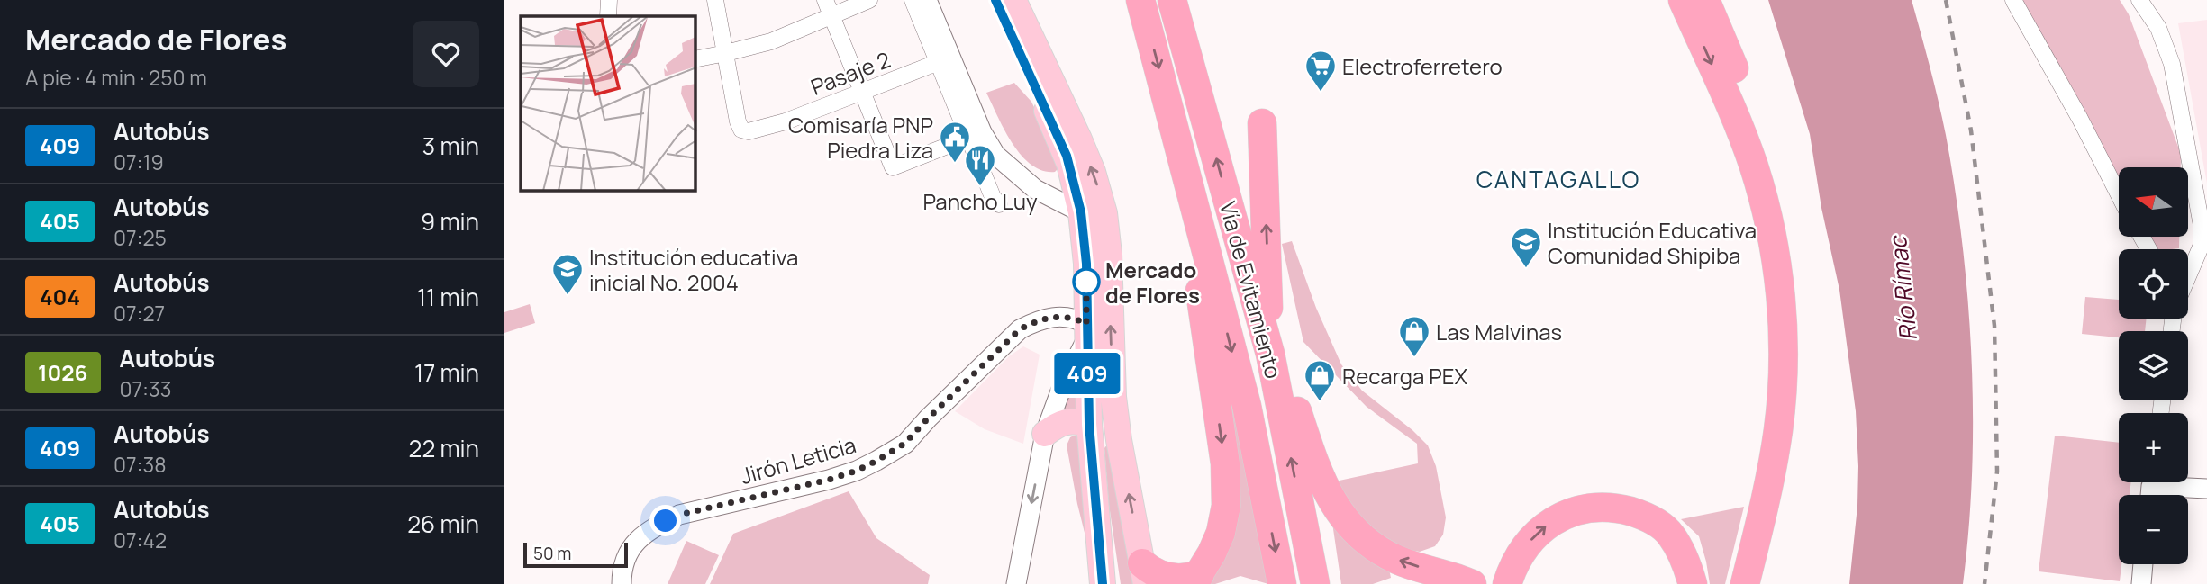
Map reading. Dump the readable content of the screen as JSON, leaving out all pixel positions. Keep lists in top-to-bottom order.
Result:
{
  "streets": {
    "highway": ["Vía de Evitamiento"],
    "street": ["Pasaje 2", "Jirón Leticia"]
  },
  "districts": ["CANTAGALLO"],
  "water": ["Río Rímac"],
  "places": {
    "supermarket": ["Electroferretero"],
    "public building": ["Comisaría PNP Piedra Liza"],
    "restaurant": ["Pancho Luy"],
    "school or university": ["Institución Educativa Comunidad Shipiba", "Institución educativa inicial No. 2004"],
    "other": ["Mercado de Flores"],
    "shop": ["Las Malvinas", "Recarga PEX"]
  },
  "lines": ["bus line 409"],
  "scale_bar": "50 m",
  "north": "left",
  "page": {
    "heading": ["Mercado de Flores", "A pie · 4 min · 250 m"],
    "on_map": "409",
    "list": [
      {
        "mark": "409",
        "name": "Autobús",
        "note": "07:19",
        "value": "3 min"
      },
      {
        "mark": "405",
        "name": "Autobús",
        "note": "07:25",
        "value": "9 min"
      },
      {
        "mark": "404",
        "name": "Autobús",
        "note": "07:27",
        "value": "11 min"
      },
      {
        "mark": "1026",
        "name": "Autobús",
        "note": "07:33",
        "value": "17 min"
      },
      {
        "mark": "409",
        "name": "Autobús",
        "note": "07:38",
        "value": "22 min"
      },
      {
        "mark": "405",
        "name": "Autobús",
        "note": "07:42",
        "value": "26 min"
      }
    ],
    "map_buttons": ["+", "−"],
    "scale": "50 m"
  }
}
